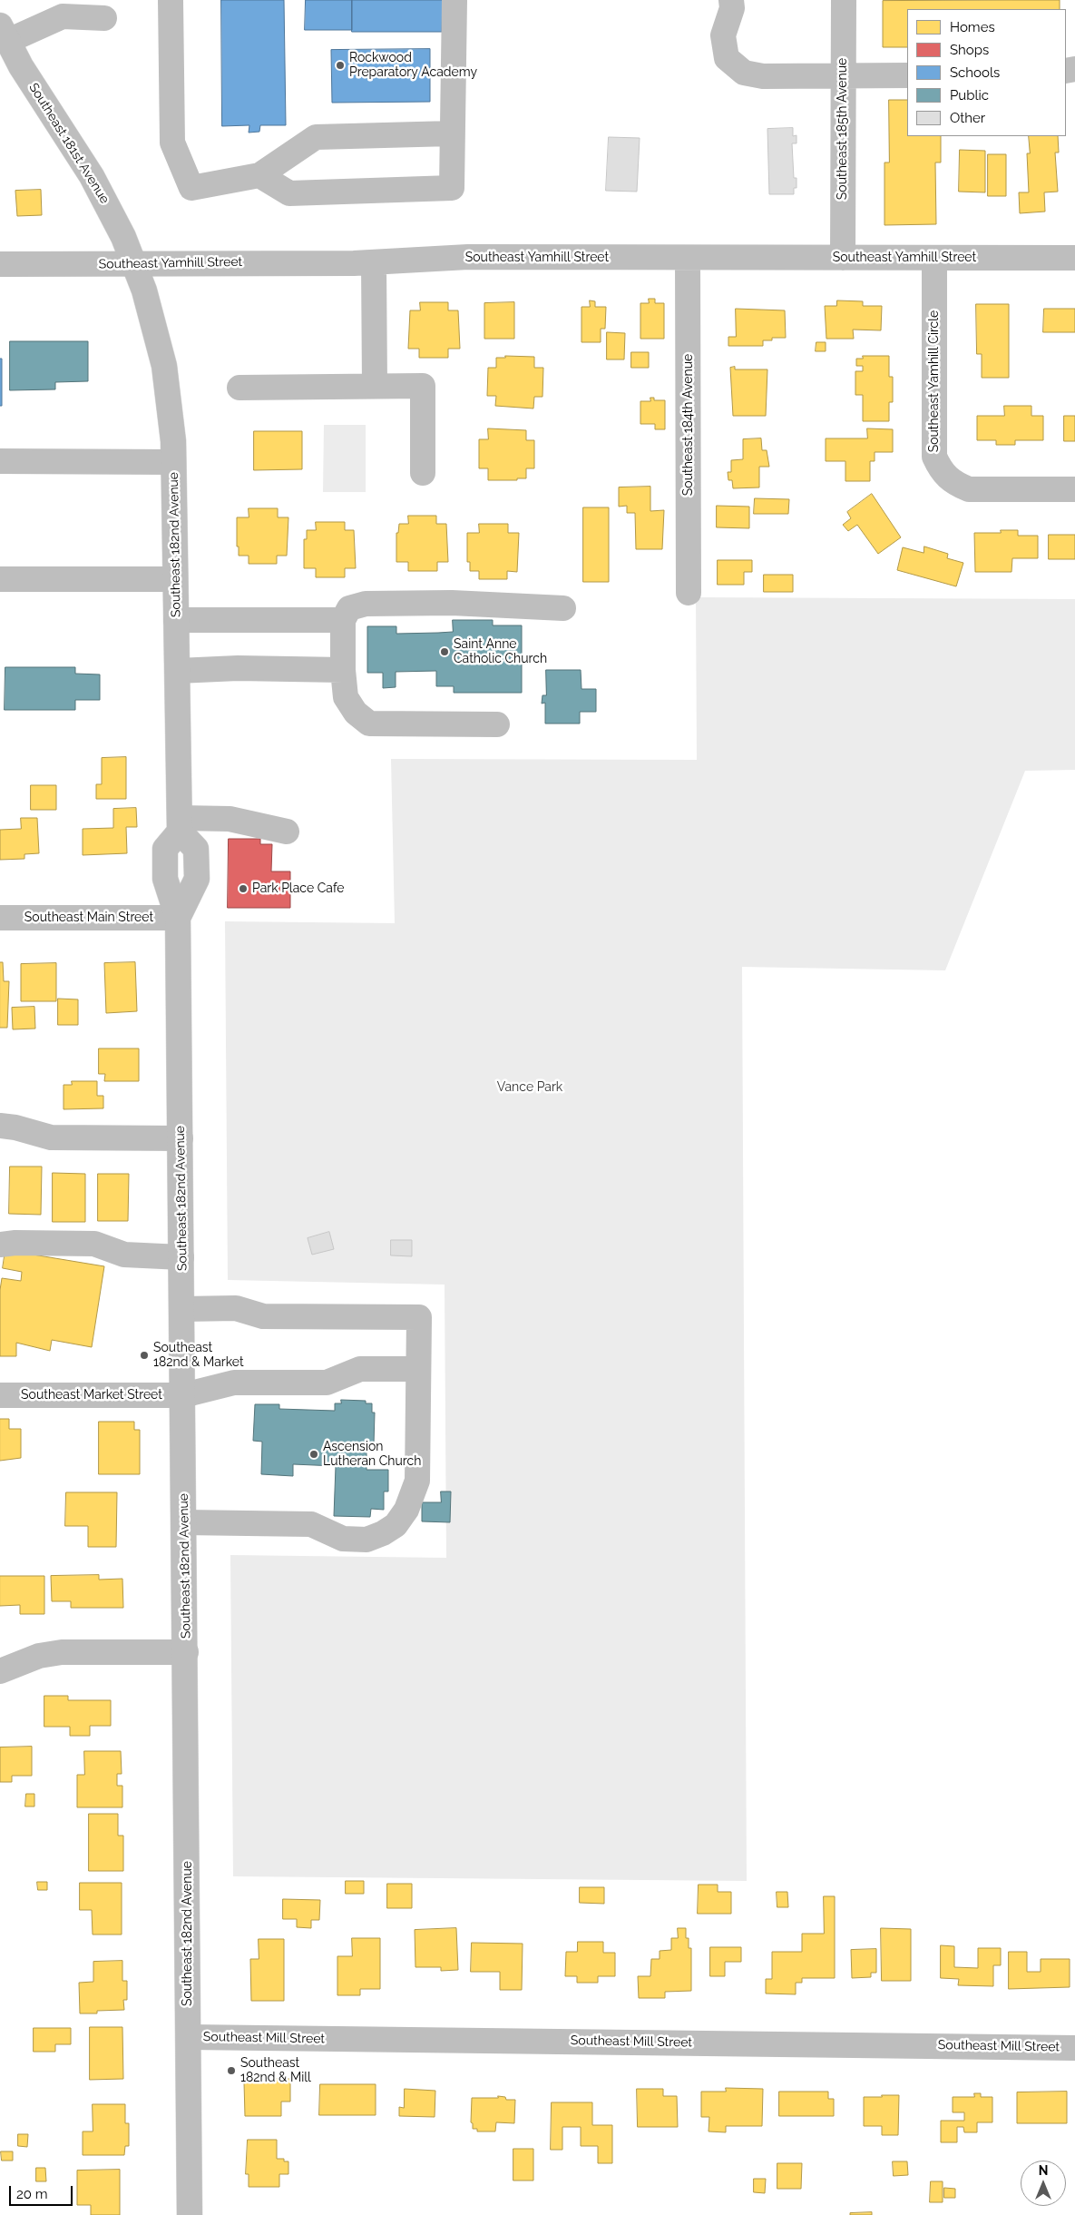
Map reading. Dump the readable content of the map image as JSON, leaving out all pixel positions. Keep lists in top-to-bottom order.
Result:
{
  "streets": {
    "street": [
      "Southeast 185th Avenue",
      "Southeast 181st Avenue",
      "Southeast Yamhill Street",
      "Southeast Yamhill Circle",
      "Southeast 184th Avenue",
      "Southeast 182nd Avenue",
      "Southeast Main Street",
      "Southeast Market Street",
      "Southeast Mill Street"
    ]
  },
  "crossings": [
    ["Southeast 185th Avenue", "Southeast Yamhill Street"],
    ["Southeast 181st Avenue", "Southeast Yamhill Street"],
    ["Southeast 181st Avenue", "Southeast 182nd Avenue"],
    ["Southeast Yamhill Street", "Southeast Yamhill Circle"],
    ["Southeast Yamhill Street", "Southeast 184th Avenue"],
    ["Southeast Yamhill Street", "Southeast 182nd Avenue"],
    ["Southeast 182nd Avenue", "Southeast Main Street"],
    ["Southeast 182nd Avenue", "Southeast Market Street"],
    ["Southeast 182nd Avenue", "Southeast Mill Street"]
  ],
  "parks": ["Vance Park"],
  "places": [
    "Rockwood Preparatory Academy",
    "Saint Anne Catholic Church",
    "Park Place Cafe",
    "Southeast 182nd & Market",
    "Ascension Lutheran Church",
    "Southeast 182nd & Mill"
  ],
  "legend": [
    "Homes",
    "Shops",
    "Schools",
    "Public",
    "Other"
  ],
  "scale_bar": "20 m",
  "north": "top"
}
